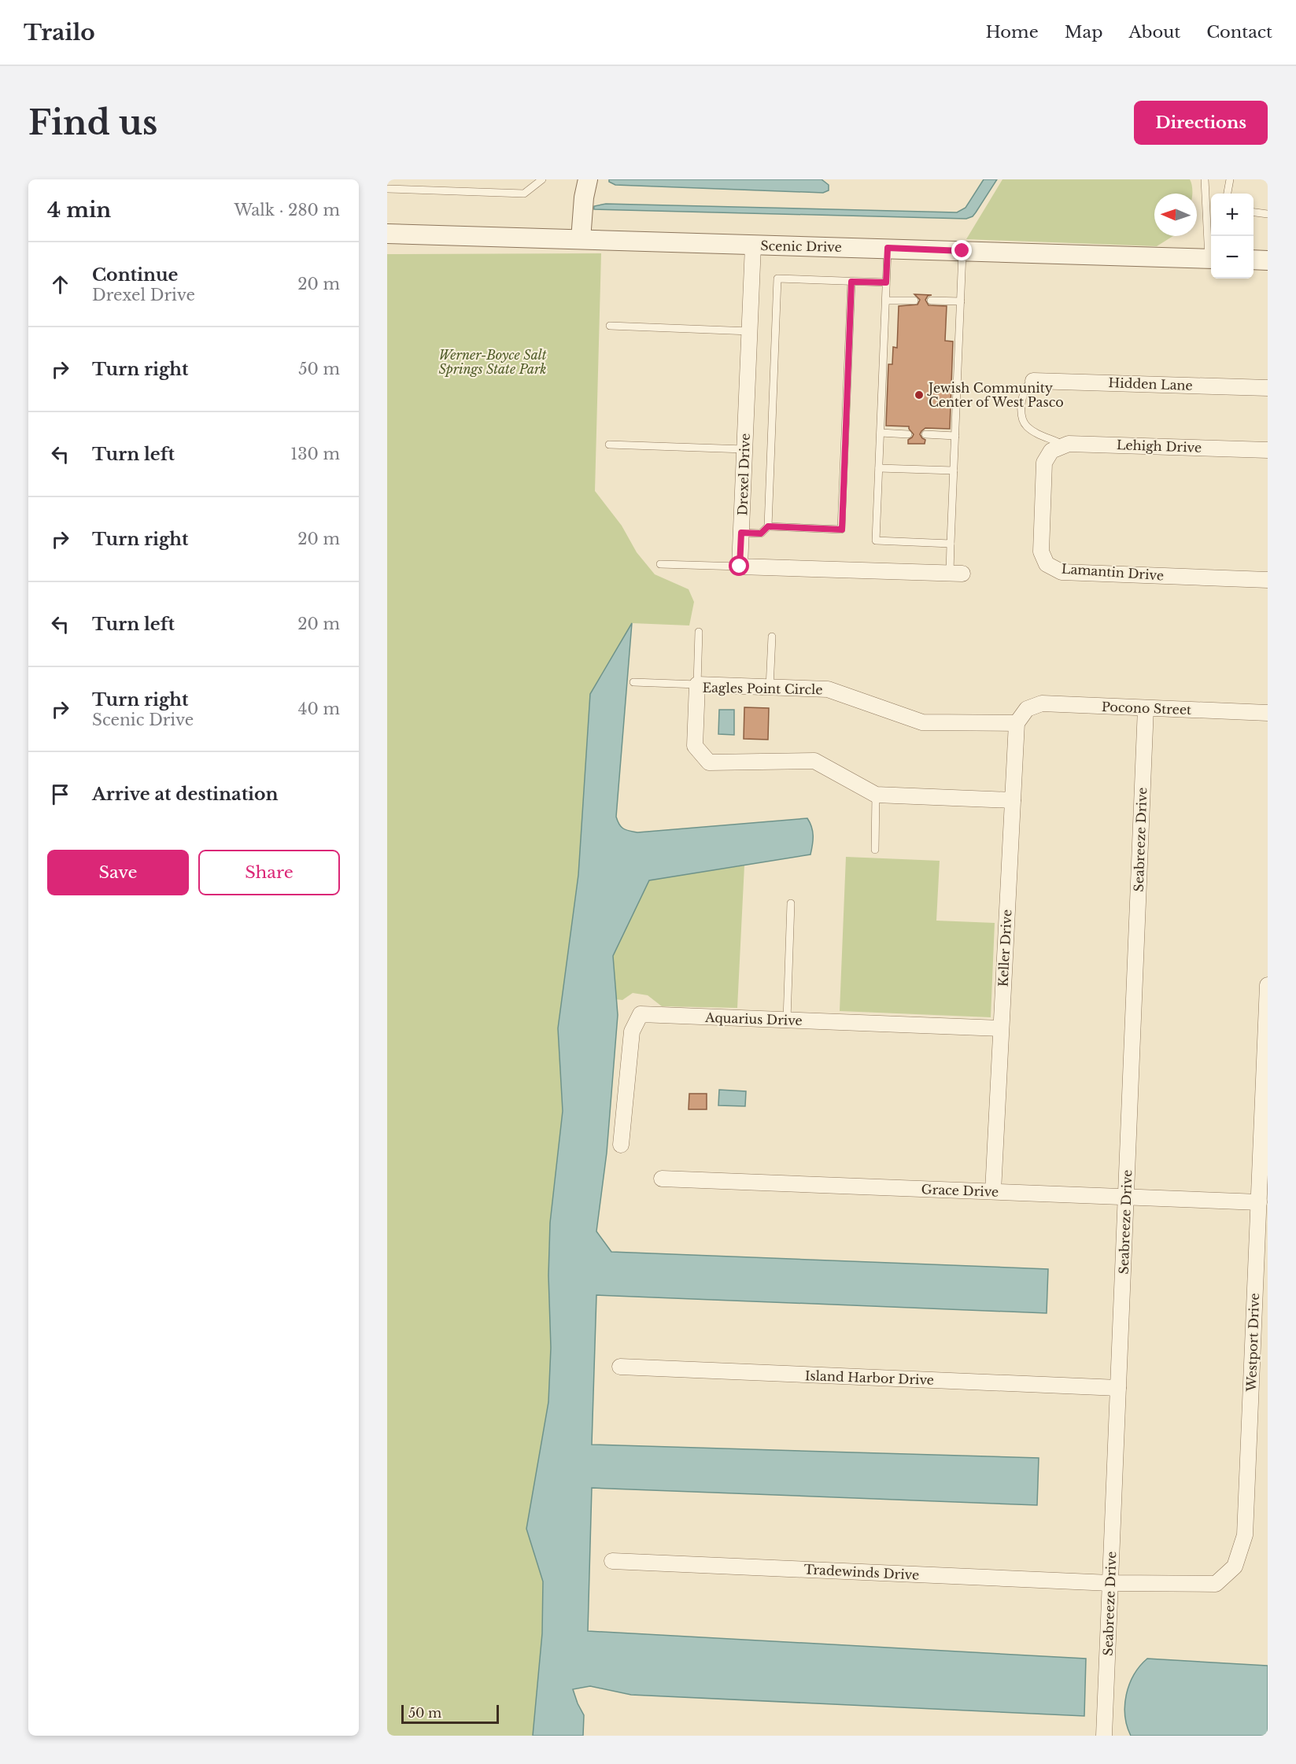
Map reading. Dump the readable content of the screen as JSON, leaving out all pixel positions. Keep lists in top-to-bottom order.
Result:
{
  "streets": {
    "street": [
      "Scenic Drive",
      "Hidden Lane",
      "Lehigh Drive",
      "Drexel Drive",
      "Lamantin Drive",
      "Eagles Point Circle",
      "Pocono Street",
      "Seabreeze Drive",
      "Keller Drive",
      "Aquarius Drive",
      "Grace Drive",
      "Westport Drive",
      "Island Harbor Drive",
      "Tradewinds Drive"
    ]
  },
  "crossings": [
    ["Scenic Drive", "Drexel Drive"],
    ["Lehigh Drive", "Lamantin Drive"],
    ["Eagles Point Circle", "Pocono Street"],
    ["Eagles Point Circle", "Keller Drive"],
    ["Pocono Street", "Seabreeze Drive"],
    ["Pocono Street", "Keller Drive"],
    ["Seabreeze Drive", "Grace Drive"],
    ["Seabreeze Drive", "Westport Drive"],
    ["Seabreeze Drive", "Island Harbor Drive"],
    ["Seabreeze Drive", "Tradewinds Drive"],
    ["Keller Drive", "Aquarius Drive"],
    ["Keller Drive", "Grace Drive"],
    ["Grace Drive", "Westport Drive"],
    ["Westport Drive", "Tradewinds Drive"]
  ],
  "parks": ["Werner-Boyce Salt Springs State Park"],
  "places": ["Jewish Community Center of West Pasco"],
  "scale_bar": "50 m",
  "north": "left",
  "page": {
    "header": "Trailo",
    "nav": [
      "Home",
      "Map",
      "About",
      "Contact"
    ],
    "buttons": [
      "Directions",
      ["Save", "Share"]
    ],
    "title": "Find us",
    "heading": ["4 min", "Walk · 280 m"],
    "map_buttons": ["+", "−"],
    "list": [
      ["Continue", "Drexel Drive", "20 m"],
      ["Turn right", "50 m"],
      ["Turn left", "130 m"],
      ["Turn right", "20 m"],
      ["Turn left", "20 m"],
      ["Turn right", "Scenic Drive", "40 m"],
      "Arrive at destination"
    ],
    "scale": "50 m"
  }
}
